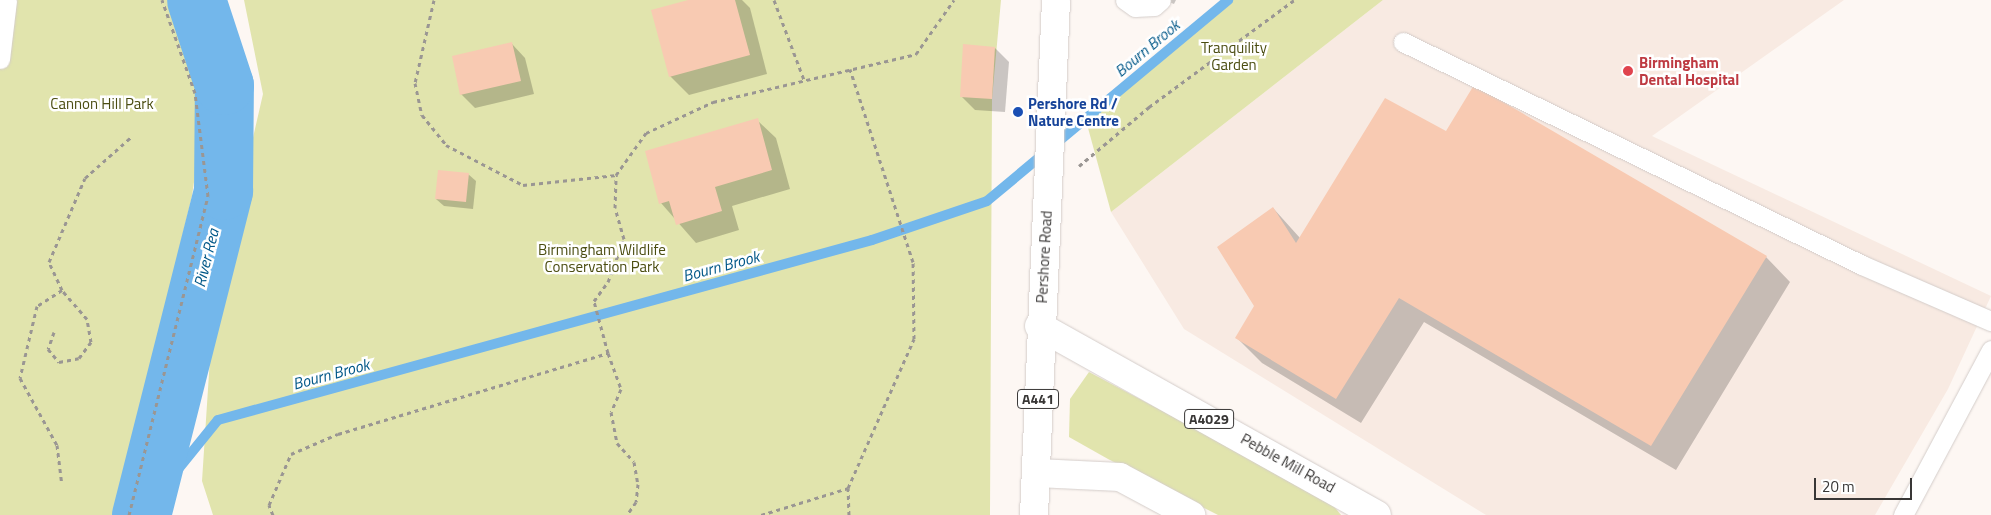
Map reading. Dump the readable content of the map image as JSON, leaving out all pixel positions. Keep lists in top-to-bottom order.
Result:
{
  "streets": {
    "main road": [
      "Pershore Road",
      "A441",
      "A4029",
      "Pebble Mill Road"
    ]
  },
  "crossings": [
    ["Pershore Road", "Pebble Mill Road"]
  ],
  "water": ["Bourn Brook", "River Rea"],
  "parks": ["Tranquility Garden", "Cannon Hill Park", "Birmingham Wildlife Conservation Park"],
  "places": ["Birmingham Dental Hospital", "Pershore Rd / Nature Centre"],
  "scale_bar": "20 m"
}
